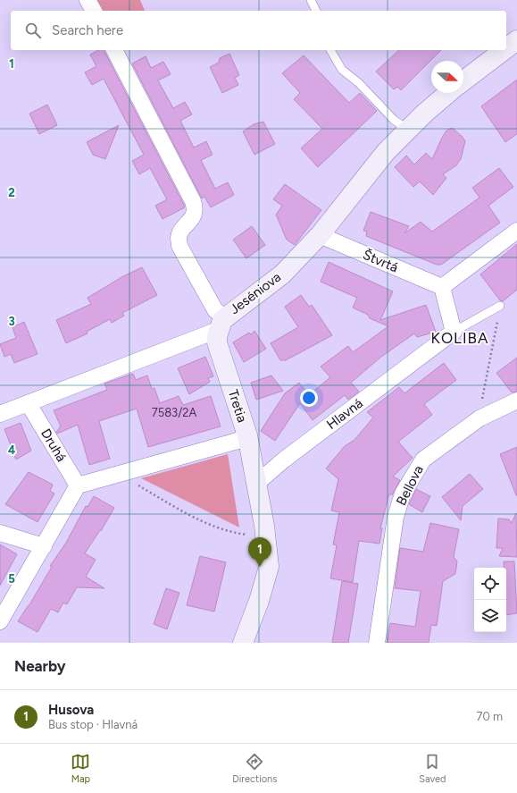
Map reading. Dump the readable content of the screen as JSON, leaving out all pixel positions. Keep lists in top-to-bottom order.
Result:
{
  "streets": {
    "street": [
      "Štvrtá",
      "Jeséniova",
      "Tretia",
      "Hlavná",
      "Druhá",
      "Bellova"
    ]
  },
  "crossings": [
    ["Štvrtá", "Jeséniova"],
    ["Jeséniova", "Tretia"],
    ["Jeséniova", "Druhá"],
    ["Tretia", "Hlavná"]
  ],
  "districts": ["KOLIBA"],
  "house_numbers": ["7583/2A"],
  "north": "right",
  "page": {
    "search": "Search here",
    "pins": "1",
    "heading": "Nearby",
    "list": [
      {
        "mark": "1",
        "name": "Husova",
        "note": "Bus stop · Hlavná",
        "value": "70 m"
      }
    ],
    "nav": ["Map", "Directions", "Saved"]
  },
  "grid": {
    "rows": [
      "1",
      "2",
      "3",
      "4",
      "5"
    ]
  }
}
